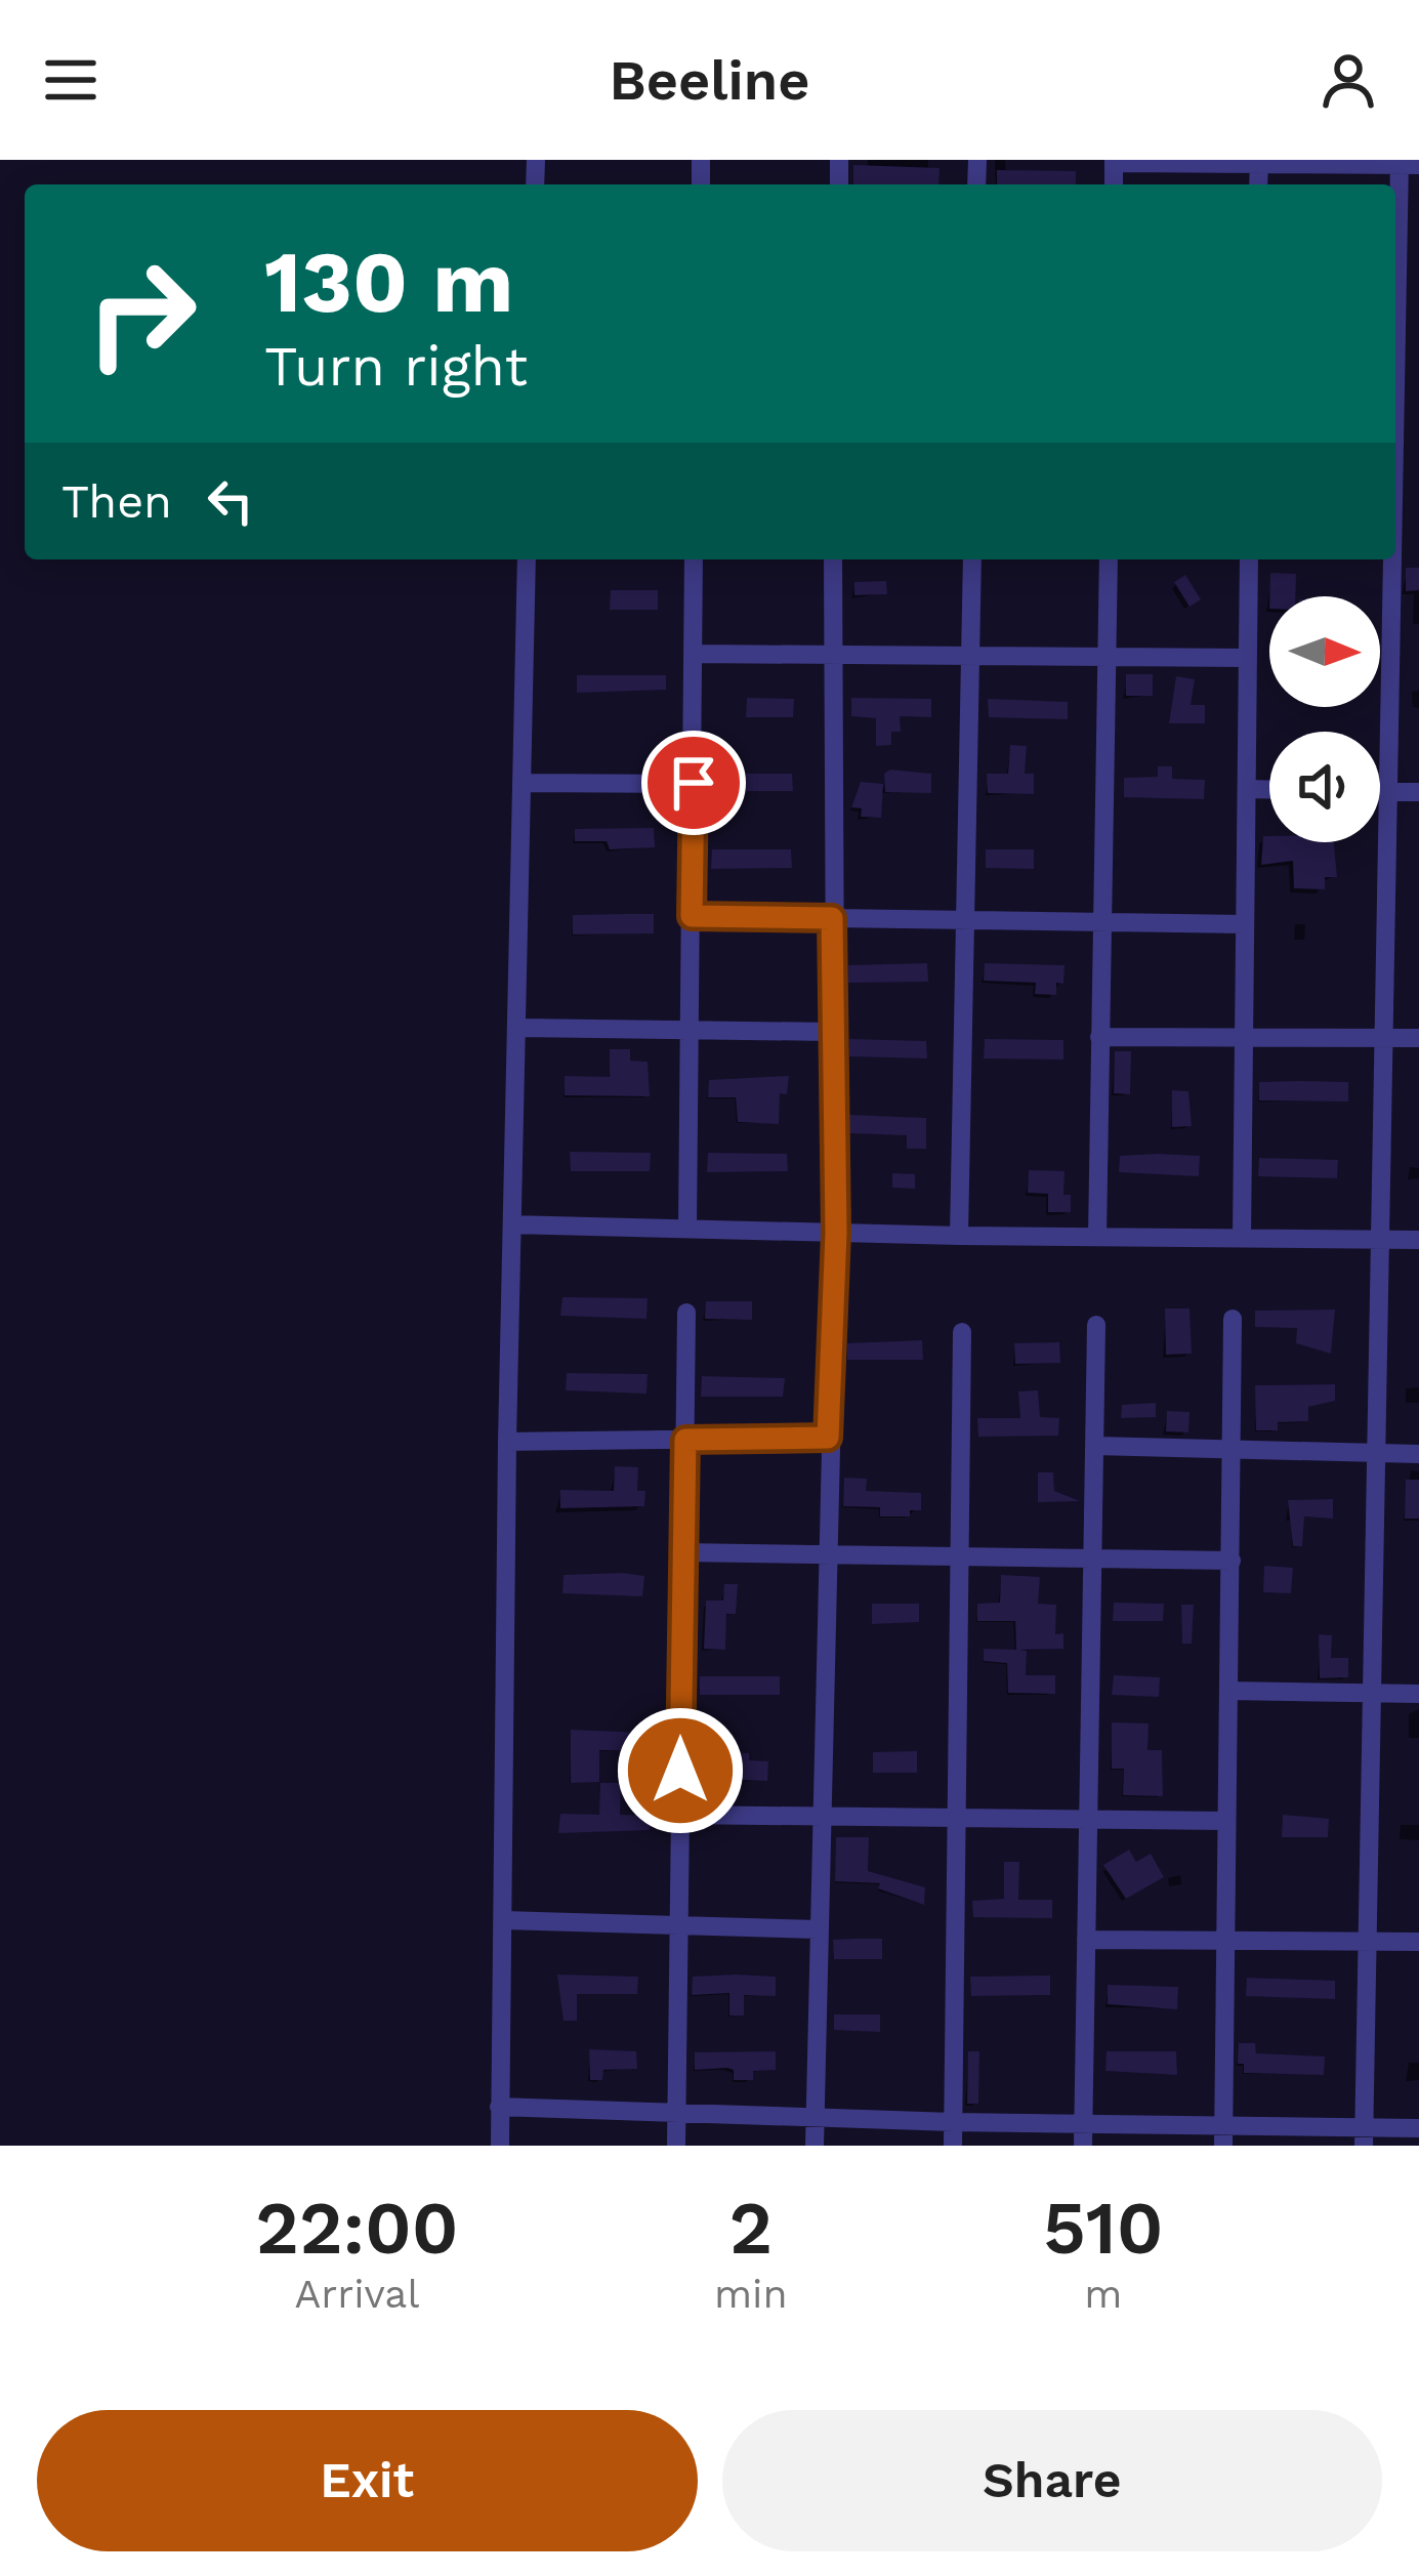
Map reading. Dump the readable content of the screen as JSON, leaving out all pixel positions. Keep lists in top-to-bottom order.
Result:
{
  "north": "right",
  "page": {
    "header": "Beeline",
    "turn": ["130 m", "Turn right"],
    "then": "Then",
    "eta": [
      "22:00",
      "Arrival",
      "2",
      "min",
      "510",
      "m"
    ],
    "buttons": ["Exit", "Share"]
  }
}
